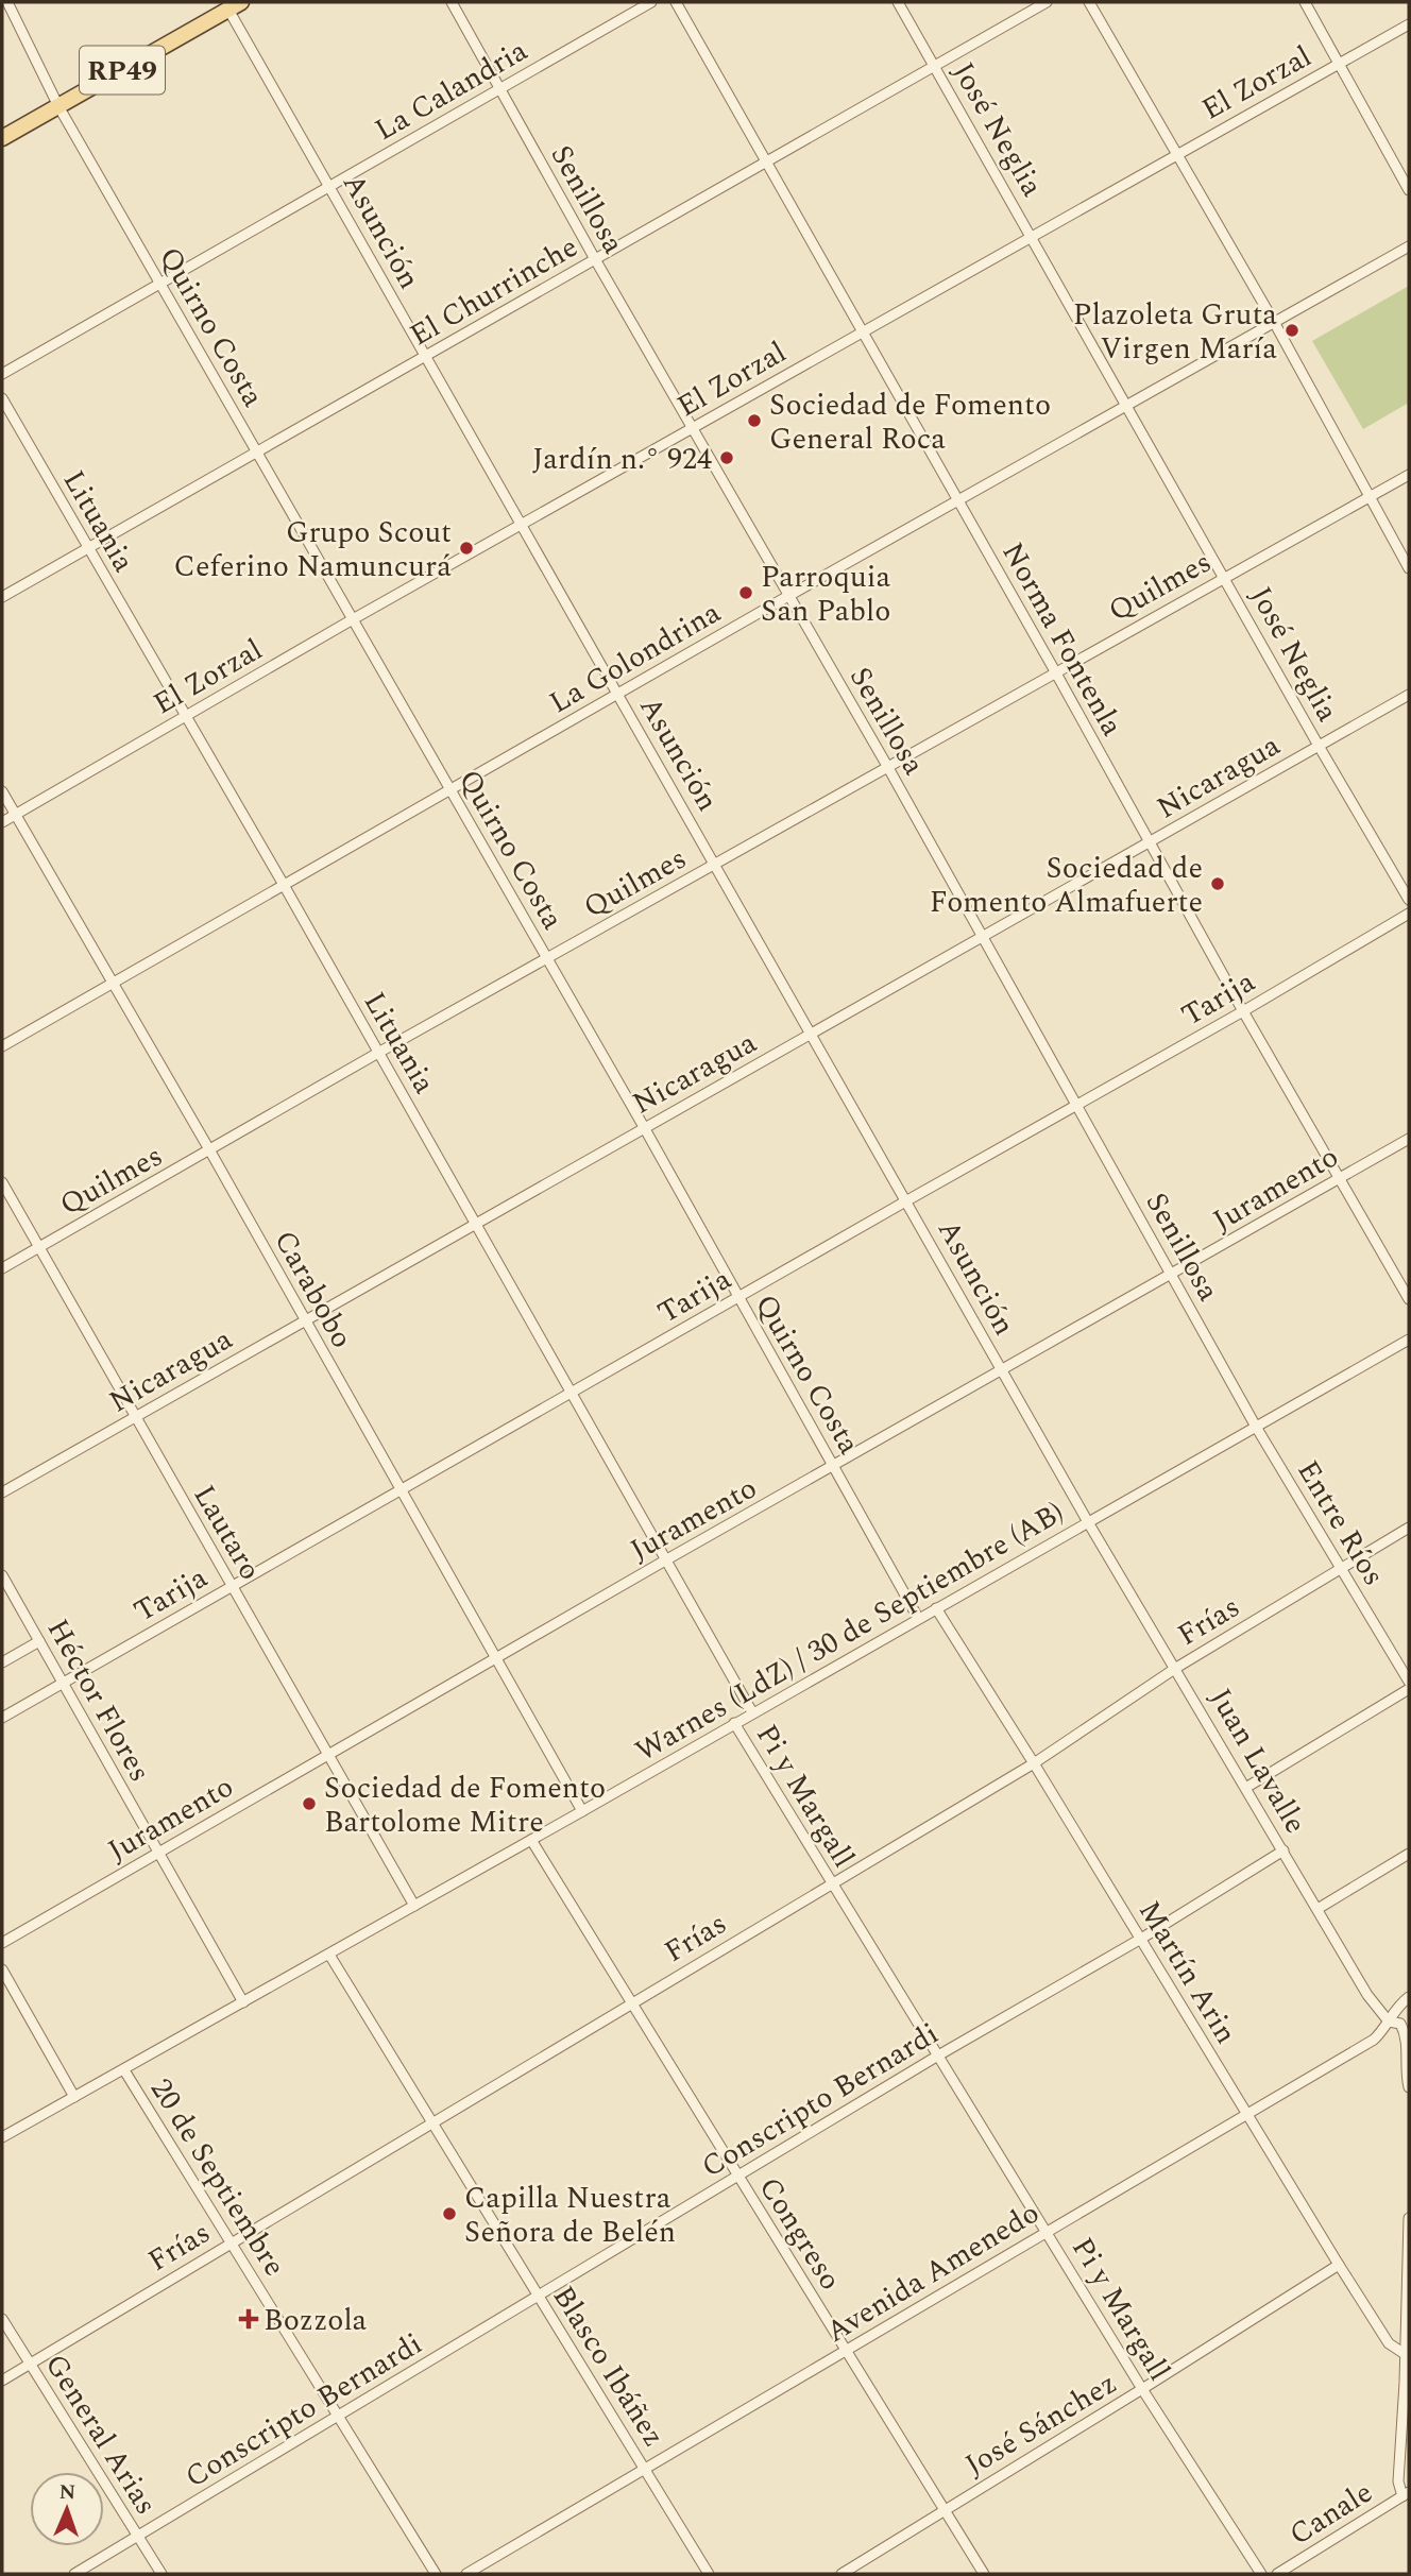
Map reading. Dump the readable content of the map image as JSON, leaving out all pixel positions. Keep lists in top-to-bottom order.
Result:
{
  "streets": {
    "main road": ["RP49"],
    "street": [
      "El Zorzal",
      "La Calandria",
      "José Neglia",
      "Senillosa",
      "Asunción",
      "El Churrinche",
      "Quirno Costa",
      "Lituania",
      "Quilmes",
      "Norma Fontenla",
      "La Golondrina",
      "Nicaragua",
      "Tarija",
      "Juramento",
      "Carabobo",
      "Entre Ríos",
      "Lautaro",
      "Frías",
      "Warnes (LdZ) / 30 de Septiembre (AB)",
      "Héctor Flores",
      "Juan Lavalle",
      "Pi y Margall",
      "Martín Arin",
      "Conscripto Bernardi",
      "20 de Septiembre",
      "Congreso",
      "Avenida Amenedo",
      "Blasco Ibáñez",
      "José Sánchez",
      "General Arias",
      "Canale"
    ]
  },
  "crossings": [
    ["RP49", "Asunción"],
    ["RP49", "Quirno Costa"],
    ["El Zorzal", "José Neglia"],
    ["El Zorzal", "Senillosa"],
    ["El Zorzal", "Asunción"],
    ["El Zorzal", "Quirno Costa"],
    ["El Zorzal", "Lituania"],
    ["El Zorzal", "Norma Fontenla"],
    ["El Zorzal", "Carabobo"],
    ["La Calandria", "Senillosa"],
    ["La Calandria", "Asunción"],
    ["La Calandria", "Quirno Costa"],
    ["José Neglia", "El Churrinche"],
    ["José Neglia", "Quilmes"],
    ["José Neglia", "La Golondrina"],
    ["José Neglia", "Nicaragua"],
    ["Senillosa", "El Churrinche"],
    ["Senillosa", "Quilmes"],
    ["Senillosa", "La Golondrina"],
    ["Senillosa", "Nicaragua"],
    ["Senillosa", "Tarija"],
    ["Senillosa", "Juramento"],
    ["Senillosa", "Entre Ríos"],
    ["Senillosa", "Warnes (LdZ) / 30 de Septiembre (AB)"],
    ["Asunción", "El Churrinche"],
    ["Asunción", "Quilmes"],
    ["Asunción", "La Golondrina"],
    ["Asunción", "Nicaragua"],
    ["Asunción", "Tarija"],
    ["Asunción", "Juramento"],
    ["Asunción", "Warnes (LdZ) / 30 de Septiembre (AB)"],
    ["Asunción", "Juan Lavalle"],
    ["El Churrinche", "Quirno Costa"],
    ["El Churrinche", "Lituania"],
    ["El Churrinche", "Norma Fontenla"],
    ["Quirno Costa", "Quilmes"],
    ["Quirno Costa", "La Golondrina"],
    ["Quirno Costa", "Nicaragua"],
    ["Quirno Costa", "Tarija"],
    ["Quirno Costa", "Juramento"],
    ["Quirno Costa", "Warnes (LdZ) / 30 de Septiembre (AB)"],
    ["Lituania", "Quilmes"],
    ["Lituania", "La Golondrina"],
    ["Lituania", "Nicaragua"],
    ["Lituania", "Tarija"],
    ["Lituania", "Juramento"],
    ["Lituania", "Warnes (LdZ) / 30 de Septiembre (AB)"],
    ["Quilmes", "Norma Fontenla"],
    ["Quilmes", "Carabobo"],
    ["Quilmes", "Lautaro"],
    ["Norma Fontenla", "La Golondrina"],
    ["Norma Fontenla", "Nicaragua"],
    ["Norma Fontenla", "Tarija"],
    ["Norma Fontenla", "Juramento"],
    ["La Golondrina", "Carabobo"],
    ["Nicaragua", "Carabobo"],
    ["Nicaragua", "Lautaro"],
    ["Tarija", "Carabobo"],
    ["Tarija", "Lautaro"],
    ["Tarija", "Héctor Flores"],
    ["Juramento", "Carabobo"],
    ["Juramento", "Lautaro"],
    ["Juramento", "Héctor Flores"],
    ["Carabobo", "Warnes (LdZ) / 30 de Septiembre (AB)"],
    ["Entre Ríos", "Frías"],
    ["Entre Ríos", "Warnes (LdZ) / 30 de Septiembre (AB)"],
    ["Lautaro", "Warnes (LdZ) / 30 de Septiembre (AB)"],
    ["Frías", "Juan Lavalle"],
    ["Frías", "Pi y Margall"],
    ["Frías", "Martín Arin"],
    ["Frías", "20 de Septiembre"],
    ["Frías", "Congreso"],
    ["Frías", "Blasco Ibáñez"],
    ["Frías", "General Arias"],
    ["Warnes (LdZ) / 30 de Septiembre (AB)", "Héctor Flores"],
    ["Warnes (LdZ) / 30 de Septiembre (AB)", "Juan Lavalle"],
    ["Warnes (LdZ) / 30 de Septiembre (AB)", "Pi y Margall"],
    ["Warnes (LdZ) / 30 de Septiembre (AB)", "Martín Arin"],
    ["Warnes (LdZ) / 30 de Septiembre (AB)", "20 de Septiembre"],
    ["Warnes (LdZ) / 30 de Septiembre (AB)", "Congreso"],
    ["Warnes (LdZ) / 30 de Septiembre (AB)", "Blasco Ibáñez"],
    ["Juan Lavalle", "Conscripto Bernardi"],
    ["Juan Lavalle", "Avenida Amenedo"],
    ["Pi y Margall", "Conscripto Bernardi"],
    ["Pi y Margall", "Avenida Amenedo"],
    ["Pi y Margall", "José Sánchez"],
    ["Martín Arin", "Conscripto Bernardi"],
    ["Martín Arin", "Avenida Amenedo"],
    ["Martín Arin", "José Sánchez"],
    ["Conscripto Bernardi", "20 de Septiembre"],
    ["Conscripto Bernardi", "Congreso"],
    ["Conscripto Bernardi", "Blasco Ibáñez"],
    ["Conscripto Bernardi", "General Arias"],
    ["Congreso", "Avenida Amenedo"],
    ["Congreso", "José Sánchez"],
    ["Avenida Amenedo", "Blasco Ibáñez"]
  ],
  "places": {
    "other": [
      "Plazoleta Gruta Virgen María",
      "Sociedad de Fomento General Roca",
      "Jardín n.° 924",
      "Grupo Scout Ceferino Namuncurá",
      "Parroquia San Pablo",
      "Sociedad de Fomento Almafuerte",
      "Sociedad de Fomento Bartolome Mitre",
      "Capilla Nuestra Señora de Belén"
    ],
    "health": ["Bozzola"]
  },
  "north": "top"
}
